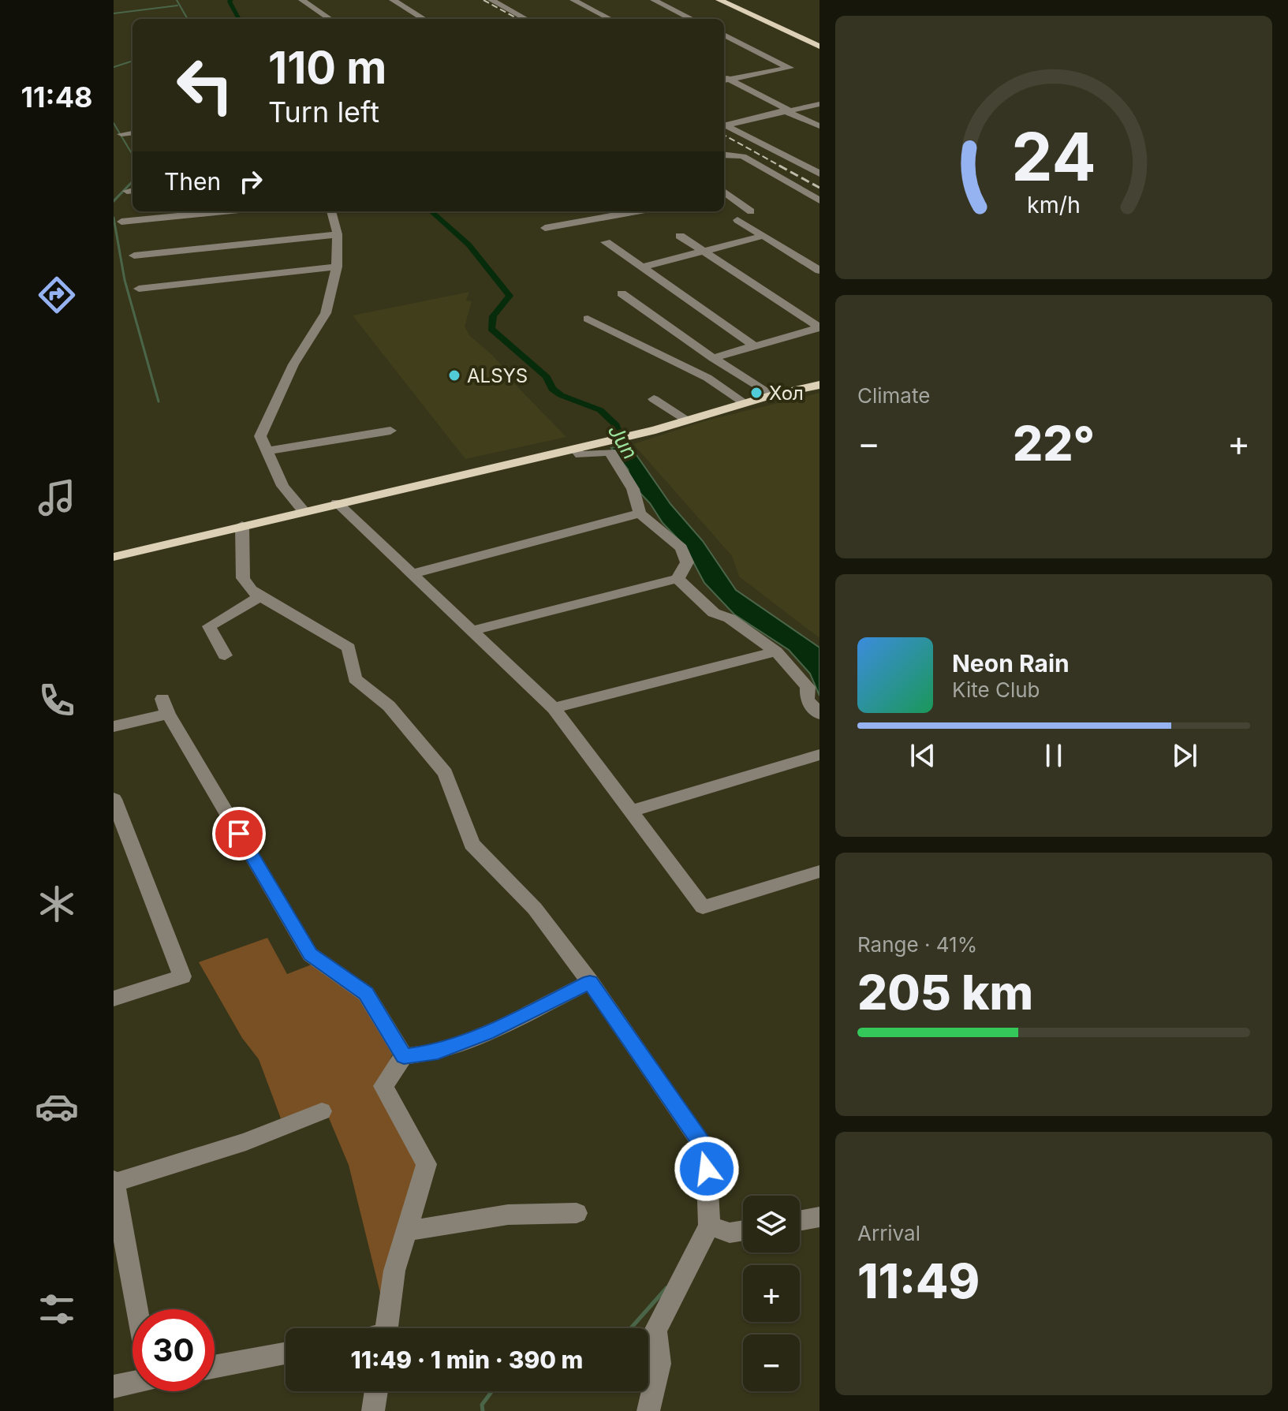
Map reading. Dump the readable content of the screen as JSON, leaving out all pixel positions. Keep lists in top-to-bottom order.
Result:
{
  "water": ["Jun"],
  "places": ["ALSYS", "Хол"],
  "page": {
    "tabs": "11:48",
    "turn": ["110 m", "Turn left"],
    "then": "Then",
    "tile": [
      "Climate",
      ["Range · 41%", "205 km"],
      ["Arrival", "11:49"]
    ],
    "heat": ["−", "22°", "+"],
    "song": ["Neon Rain", "Kite Club"],
    "map_buttons": ["+", "−"],
    "limit": "30",
    "trip": "11:49 · 1 min · 390 m",
    "gauge": ["24", "km/h"]
  }
}
